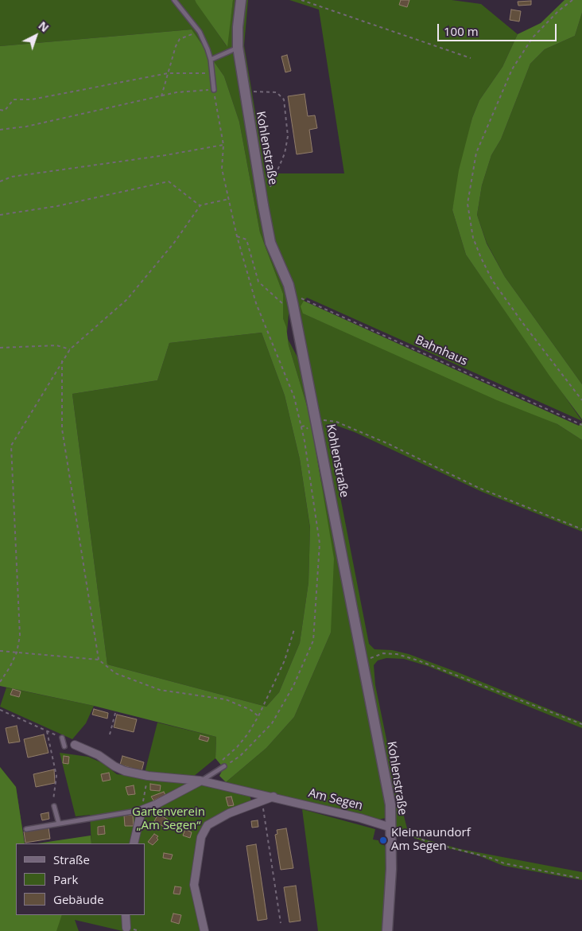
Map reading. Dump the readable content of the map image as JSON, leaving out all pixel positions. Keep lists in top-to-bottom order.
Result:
{
  "streets": {
    "street": ["Kohlenstraße", "Am Segen"],
    "path": ["Bahnhaus"]
  },
  "crossings": [
    ["Kohlenstraße", "Bahnhaus"],
    ["Kohlenstraße", "Am Segen"]
  ],
  "parks": ["Gartenverein „Am Segen“"],
  "places": ["Kleinnaundorf Am Segen"],
  "legend": ["Straße", "Park", "Gebäude"],
  "scale_bar": "100 m",
  "north": "top right"
}
